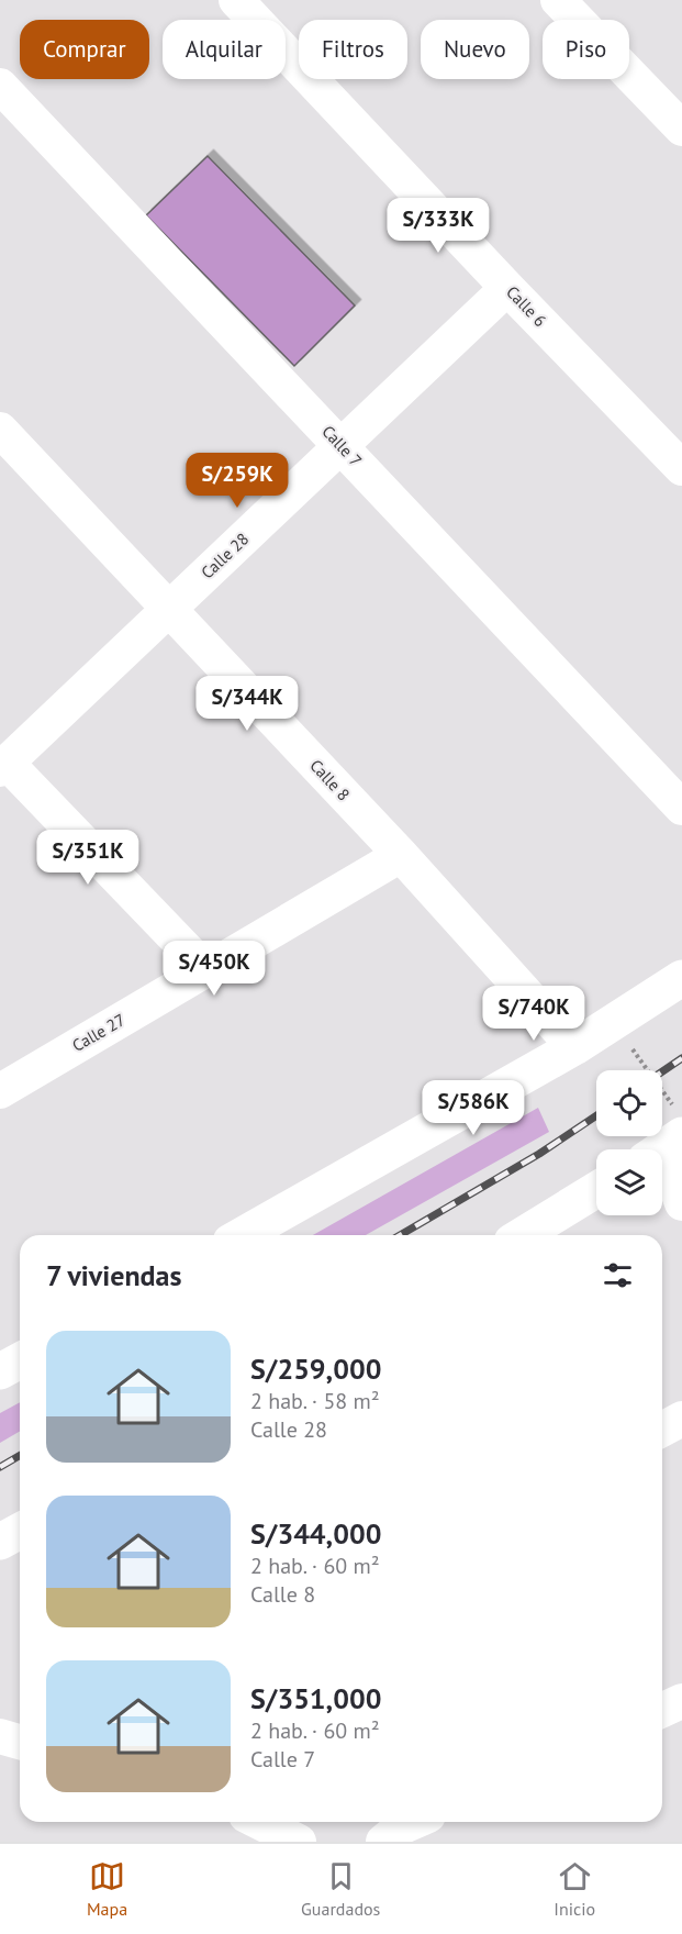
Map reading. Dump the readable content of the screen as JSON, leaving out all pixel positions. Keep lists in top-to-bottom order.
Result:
{
  "streets": {
    "street": [
      "Calle 6",
      "Calle 7",
      "Calle 28",
      "Calle 8",
      "Calle 27"
    ]
  },
  "crossings": [
    ["Calle 6", "Calle 28"],
    ["Calle 7", "Calle 28"],
    ["Calle 28", "Calle 8"],
    ["Calle 8", "Calle 27"]
  ],
  "page": {
    "chip": [
      "Comprar",
      "Alquilar",
      "Filtros",
      "Nuevo",
      "Piso"
    ],
    "price": [
      "S/333K",
      "S/259K",
      "S/344K",
      "S/351K",
      "S/450K",
      "S/740K",
      "S/586K"
    ],
    "heading": "7 viviendas",
    "list": [
      {
        "name": "S/259,000",
        "note": "2 hab. · 58 m² · Calle 28"
      },
      {
        "name": "S/344,000",
        "note": "2 hab. · 60 m² · Calle 8"
      },
      {
        "name": "S/351,000",
        "note": "2 hab. · 60 m² · Calle 7"
      }
    ],
    "tabs": ["Mapa", "Guardados", "Inicio"]
  }
}
